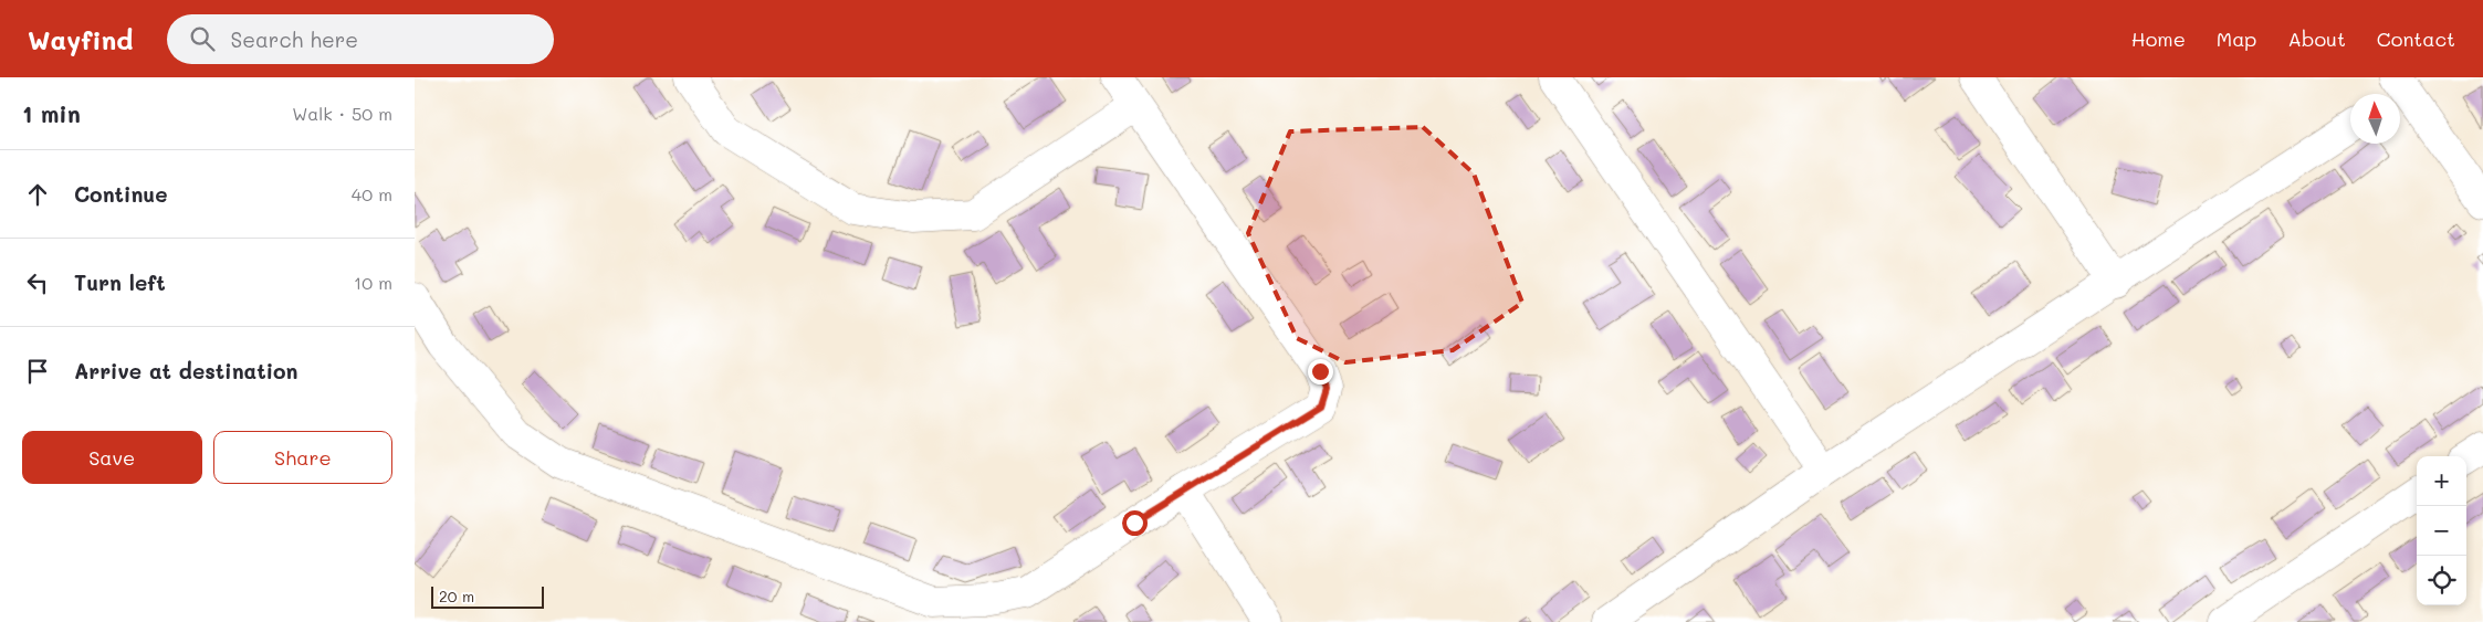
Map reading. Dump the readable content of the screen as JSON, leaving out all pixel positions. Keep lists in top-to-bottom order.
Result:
{
  "scale_bar": "20 m",
  "north": "top",
  "page": {
    "header": "Wayfind",
    "search": "Search here",
    "nav": [
      "Home",
      "Map",
      "About",
      "Contact"
    ],
    "heading": ["1 min", "Walk · 50 m"],
    "list": [
      ["Continue", "40 m"],
      ["Turn left", "10 m"],
      "Arrive at destination"
    ],
    "buttons": ["Save", "Share"],
    "map_buttons": ["+", "−"],
    "scale": "20 m"
  }
}
